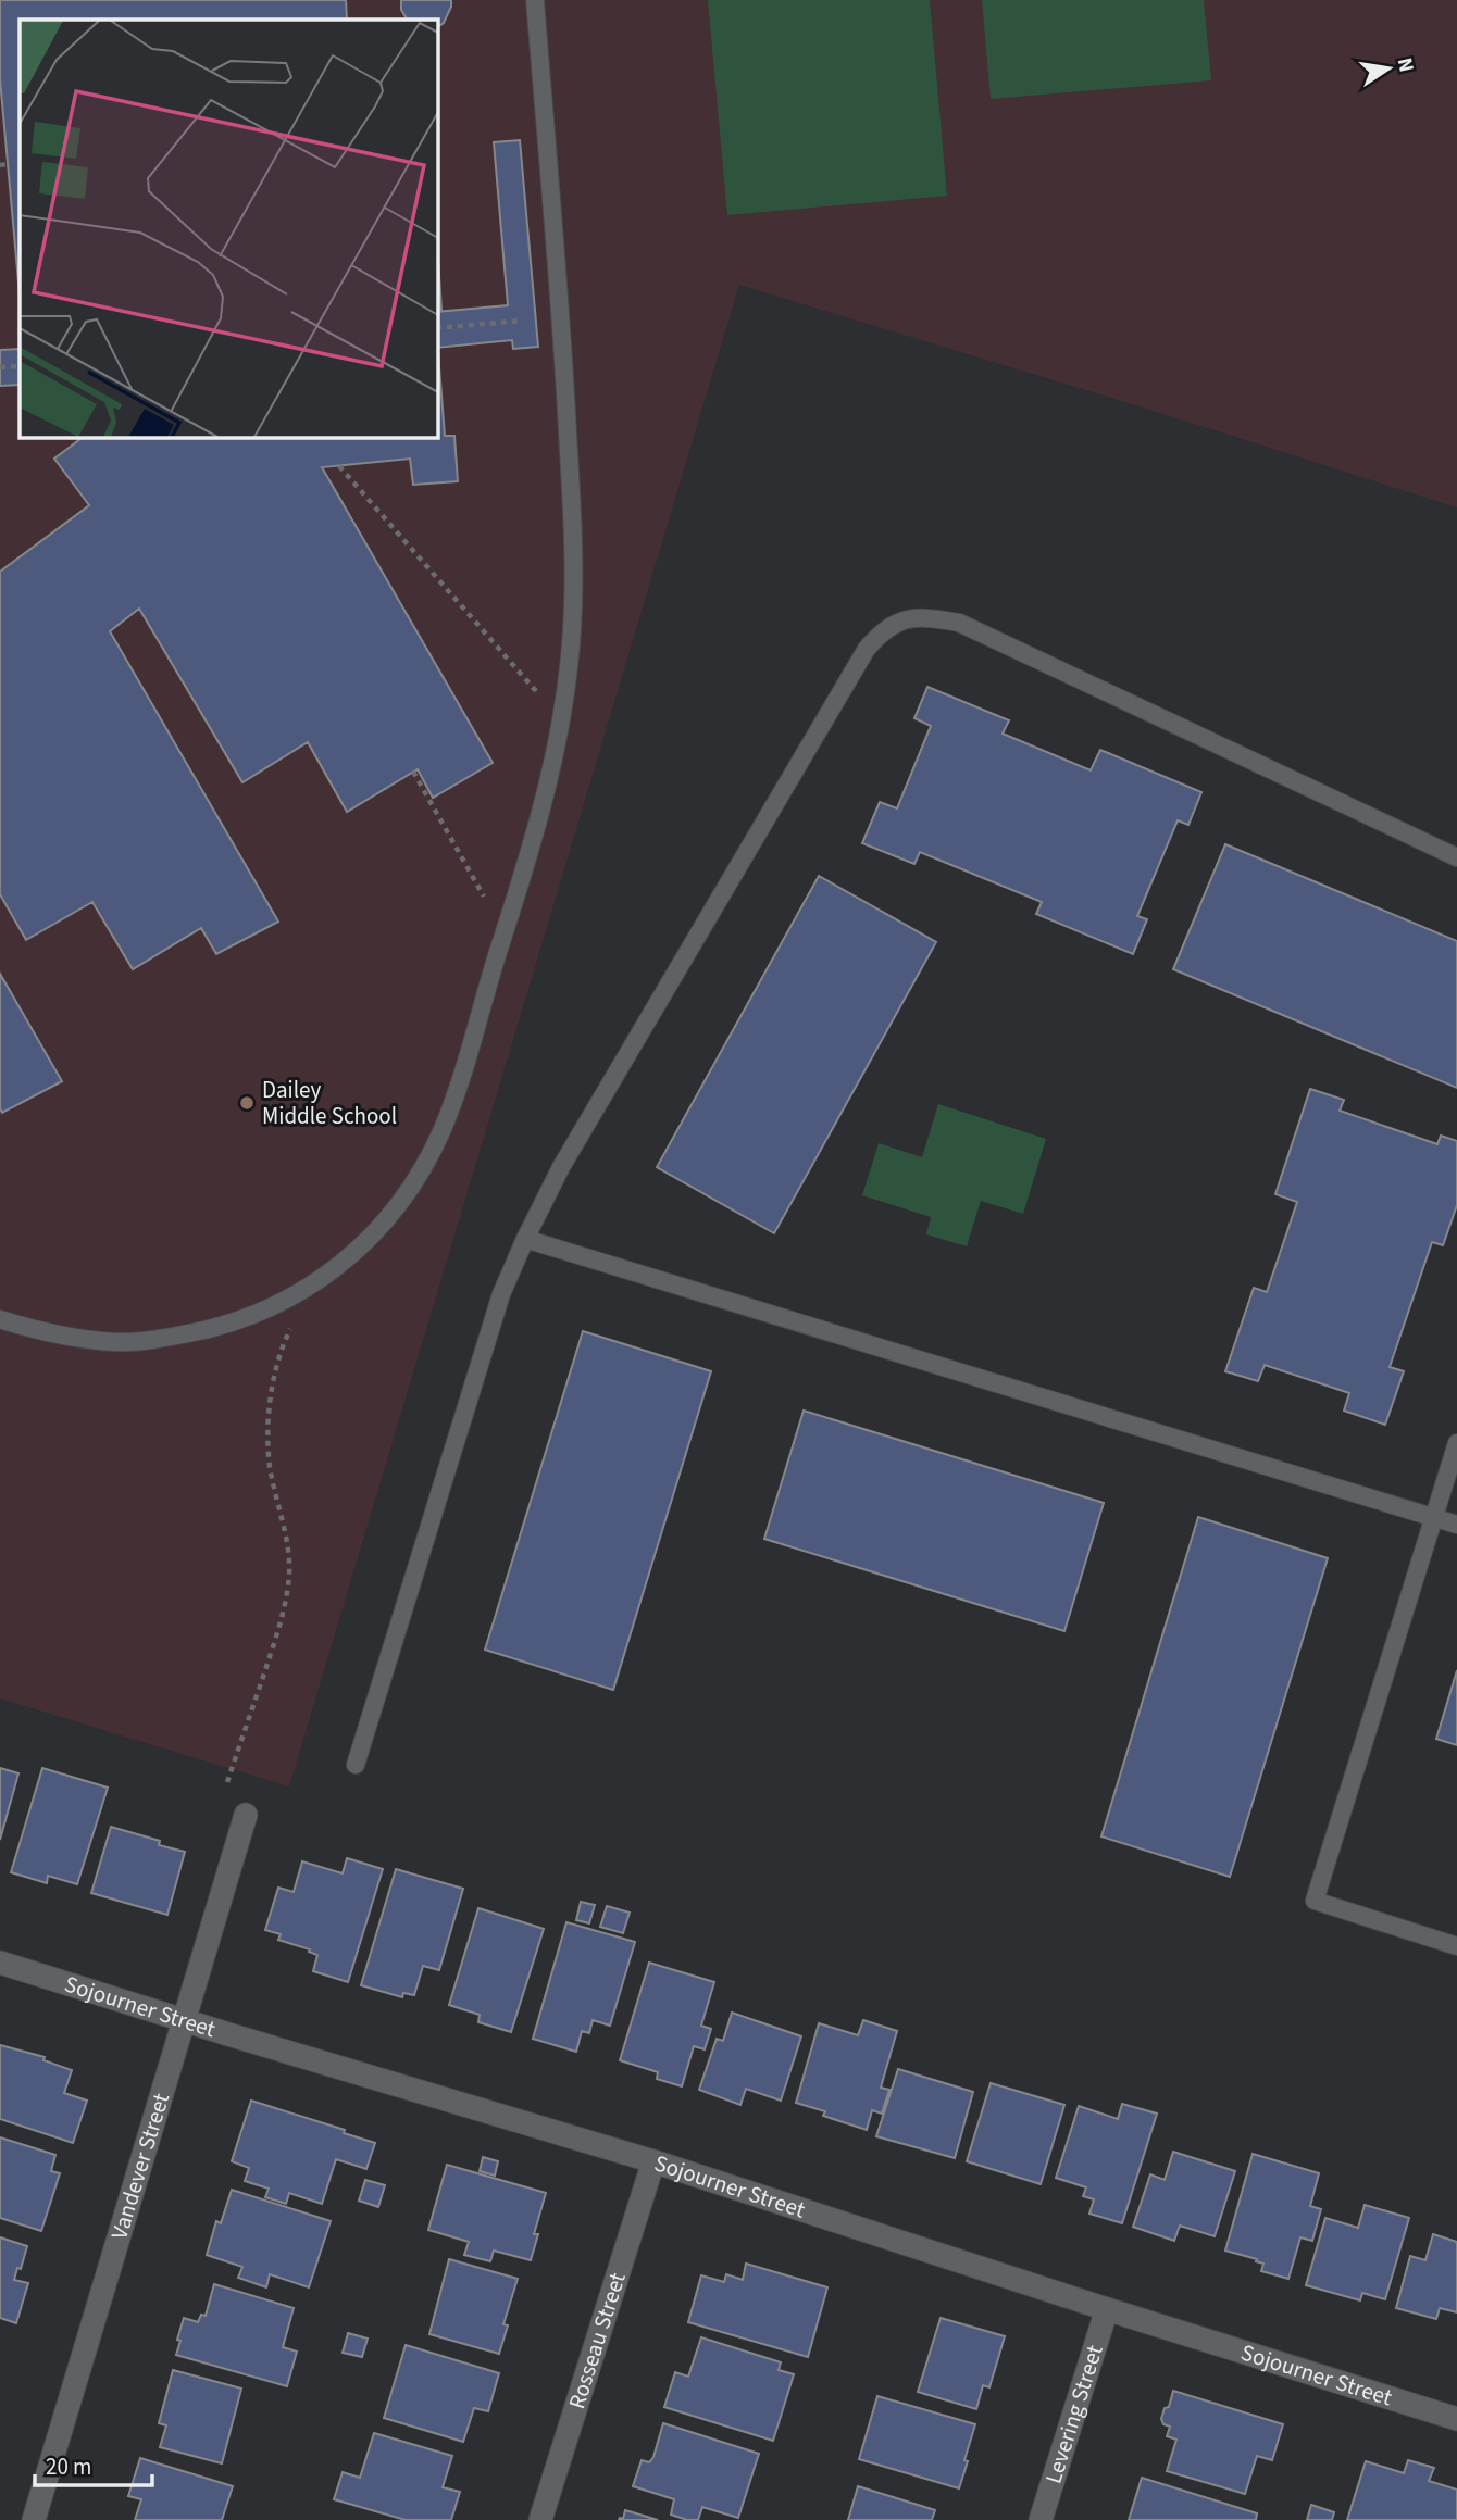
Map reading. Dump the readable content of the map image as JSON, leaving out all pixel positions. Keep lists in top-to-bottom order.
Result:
{
  "streets": {
    "street": [
      "Sojourner Street",
      "Vandever Street",
      "Rosseau Street",
      "Levering Street"
    ]
  },
  "crossings": [
    ["Sojourner Street", "Vandever Street"],
    ["Sojourner Street", "Rosseau Street"],
    ["Sojourner Street", "Levering Street"]
  ],
  "places": ["Dailey Middle School"],
  "scale_bar": "20 m",
  "north": "right"
}
